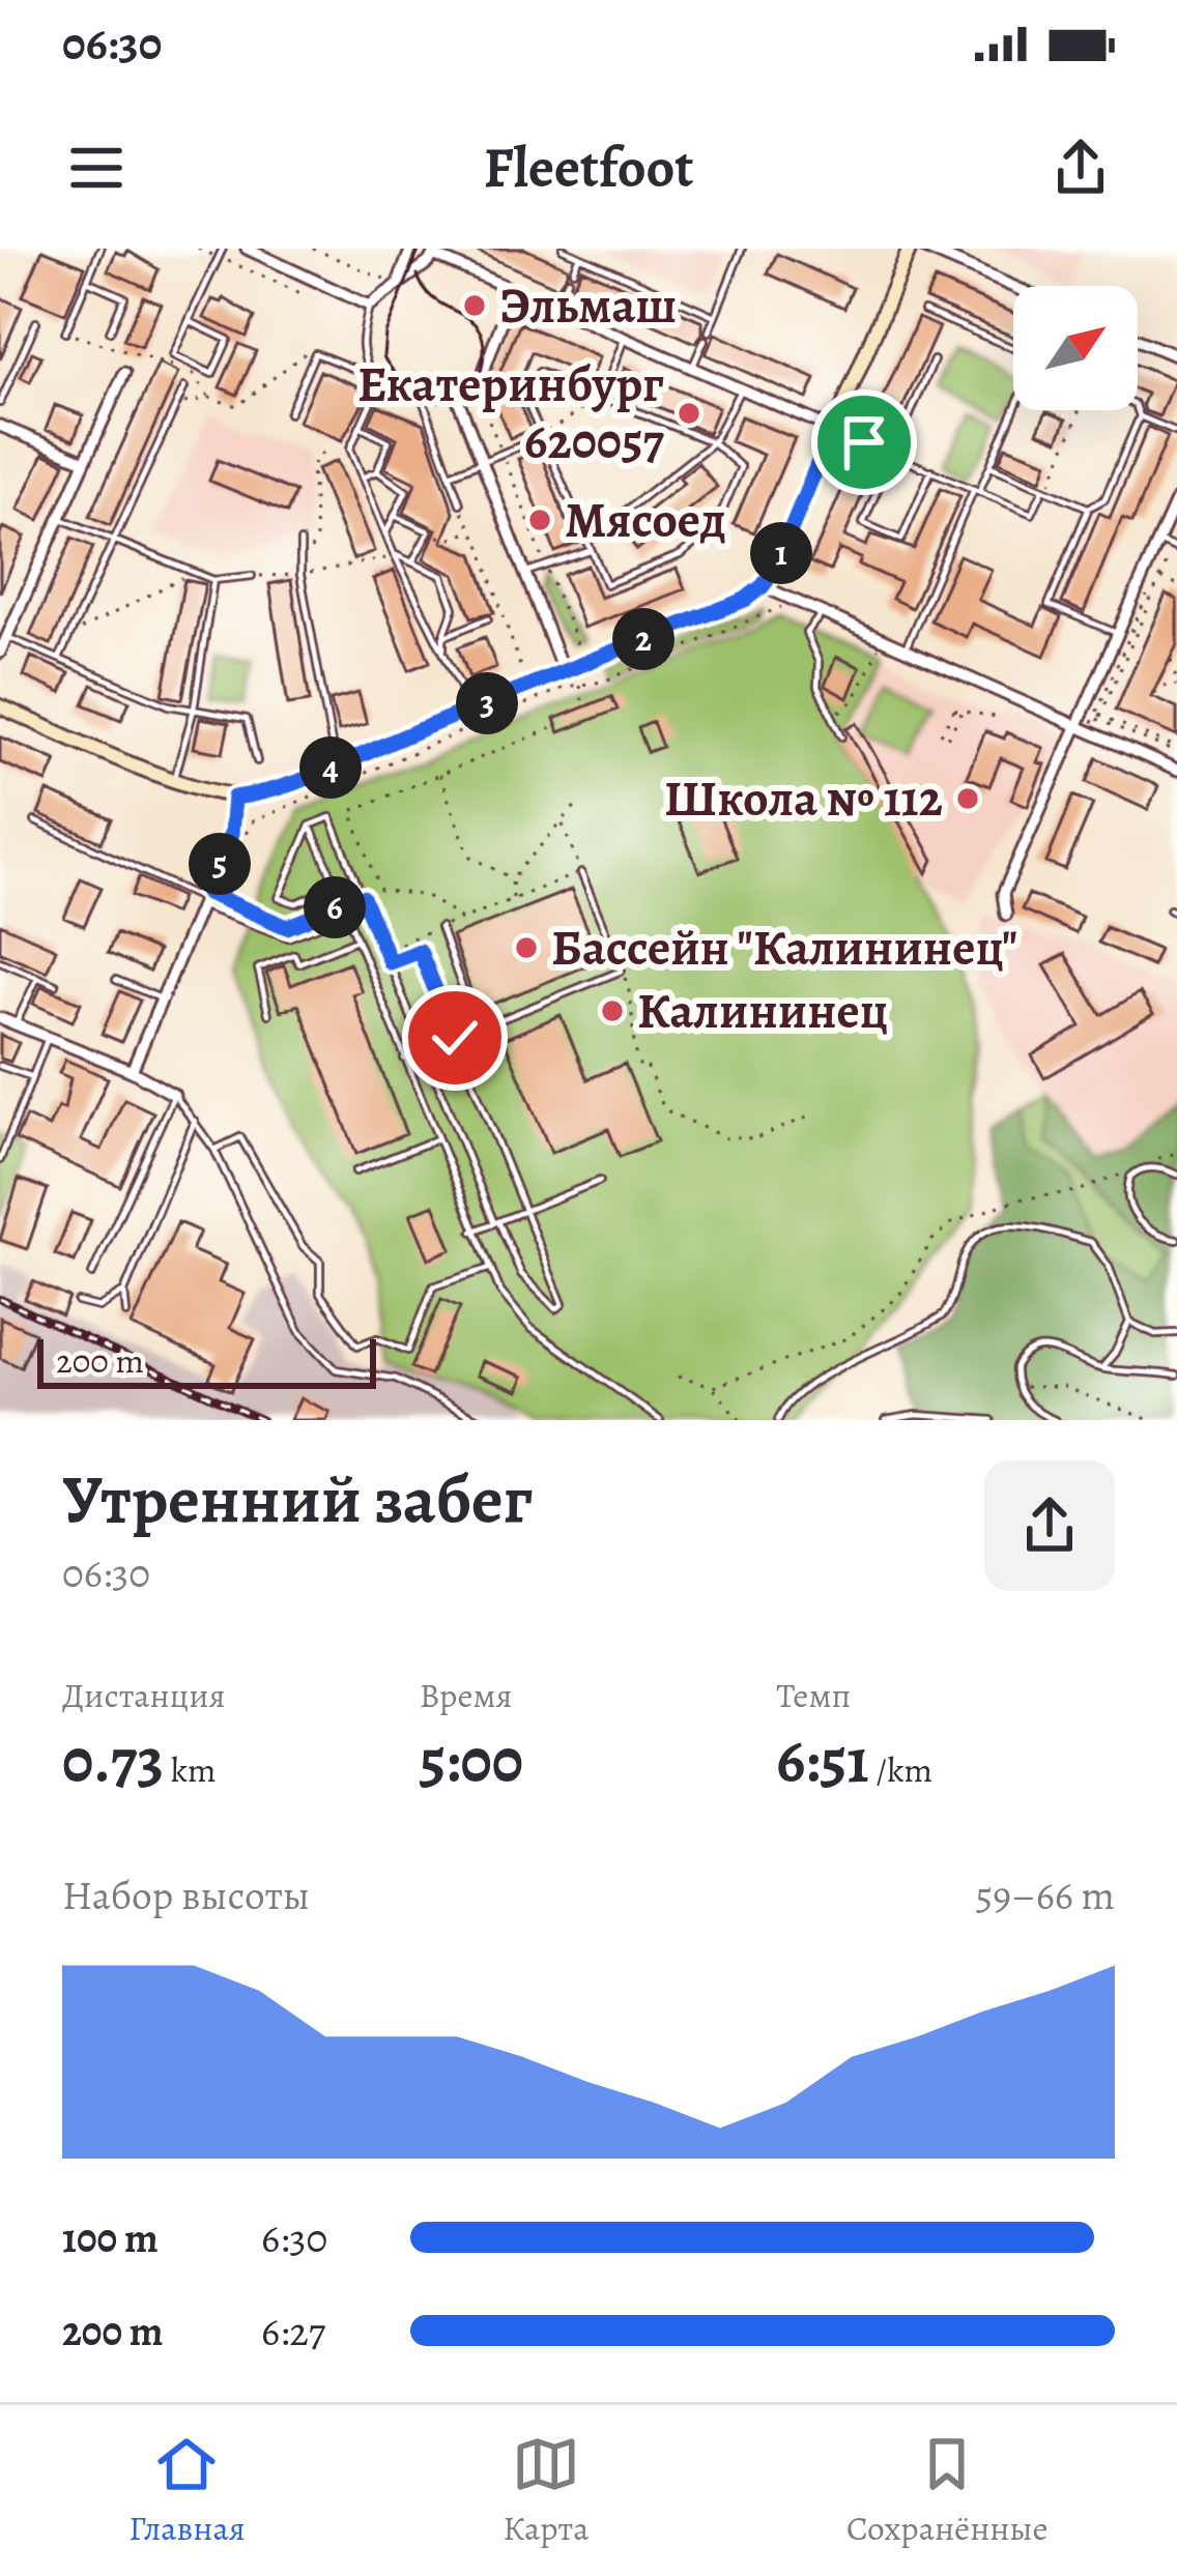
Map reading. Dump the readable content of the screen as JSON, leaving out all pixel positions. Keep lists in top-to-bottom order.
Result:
{
  "places": [
    "Эльмаш",
    "Екатеринбург 620057",
    "Мясоед",
    "Школа № 112",
    "Бассейн \"Калининец\"",
    "Калининец"
  ],
  "scale_bar": "200 m",
  "north": "top right",
  "page": {
    "status": "06:30",
    "header": "Fleetfoot",
    "pins": [
      "1",
      "2",
      "3",
      "4",
      "5",
      "6"
    ],
    "scale": "200 m",
    "heading": ["Утренний забег", "06:30"],
    "stats": [
      ["Дистанция", "0.73 km"],
      ["Время", "5:00"],
      ["Темп", "6:51 /km"]
    ],
    "chart": ["Набор высоты", "59–66 m"],
    "list": [
      {
        "name": "100 m",
        "note": "6:30"
      },
      {
        "name": "200 m",
        "note": "6:27"
      }
    ],
    "tabs": ["Главная", "Карта", "Сохранённые"]
  }
}
